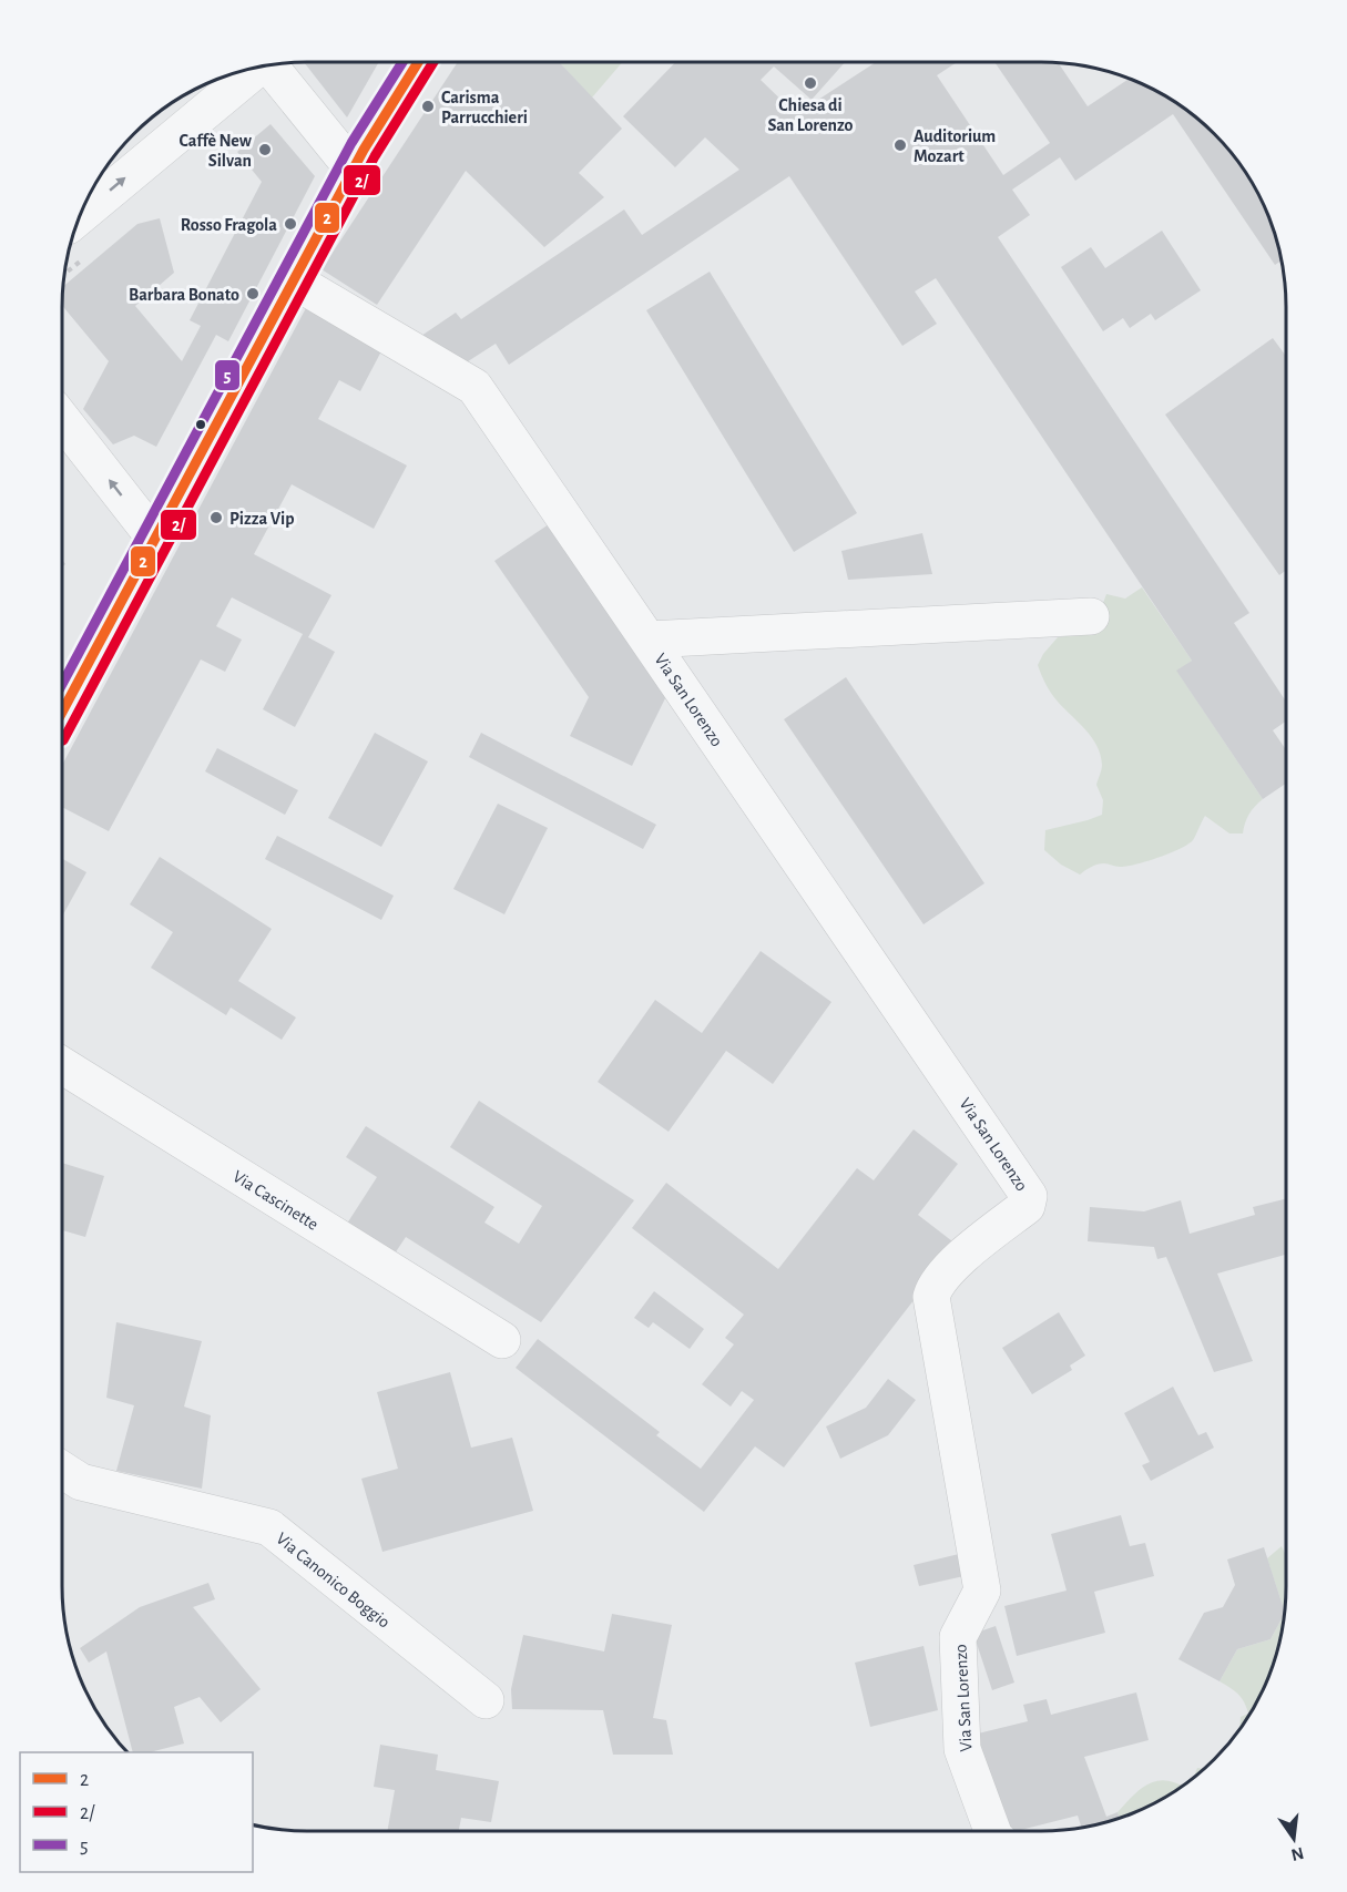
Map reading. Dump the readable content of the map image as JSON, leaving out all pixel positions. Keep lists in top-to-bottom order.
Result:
{
  "streets": {
    "street": ["Via San Lorenzo", "Via Cascinette", "Via Canonico Boggio"]
  },
  "places": [
    "Chiesa di San Lorenzo",
    "Carisma Parrucchieri",
    "Auditorium Mozart",
    "Caffè New Silvan",
    "Rosso Fragola",
    "Barbara Bonato",
    "Pizza Vip"
  ],
  "lines": ["transit line 2", "transit line 2/", "transit line 5"],
  "legend": ["2", "2/", "5"],
  "north": "bottom"
}
